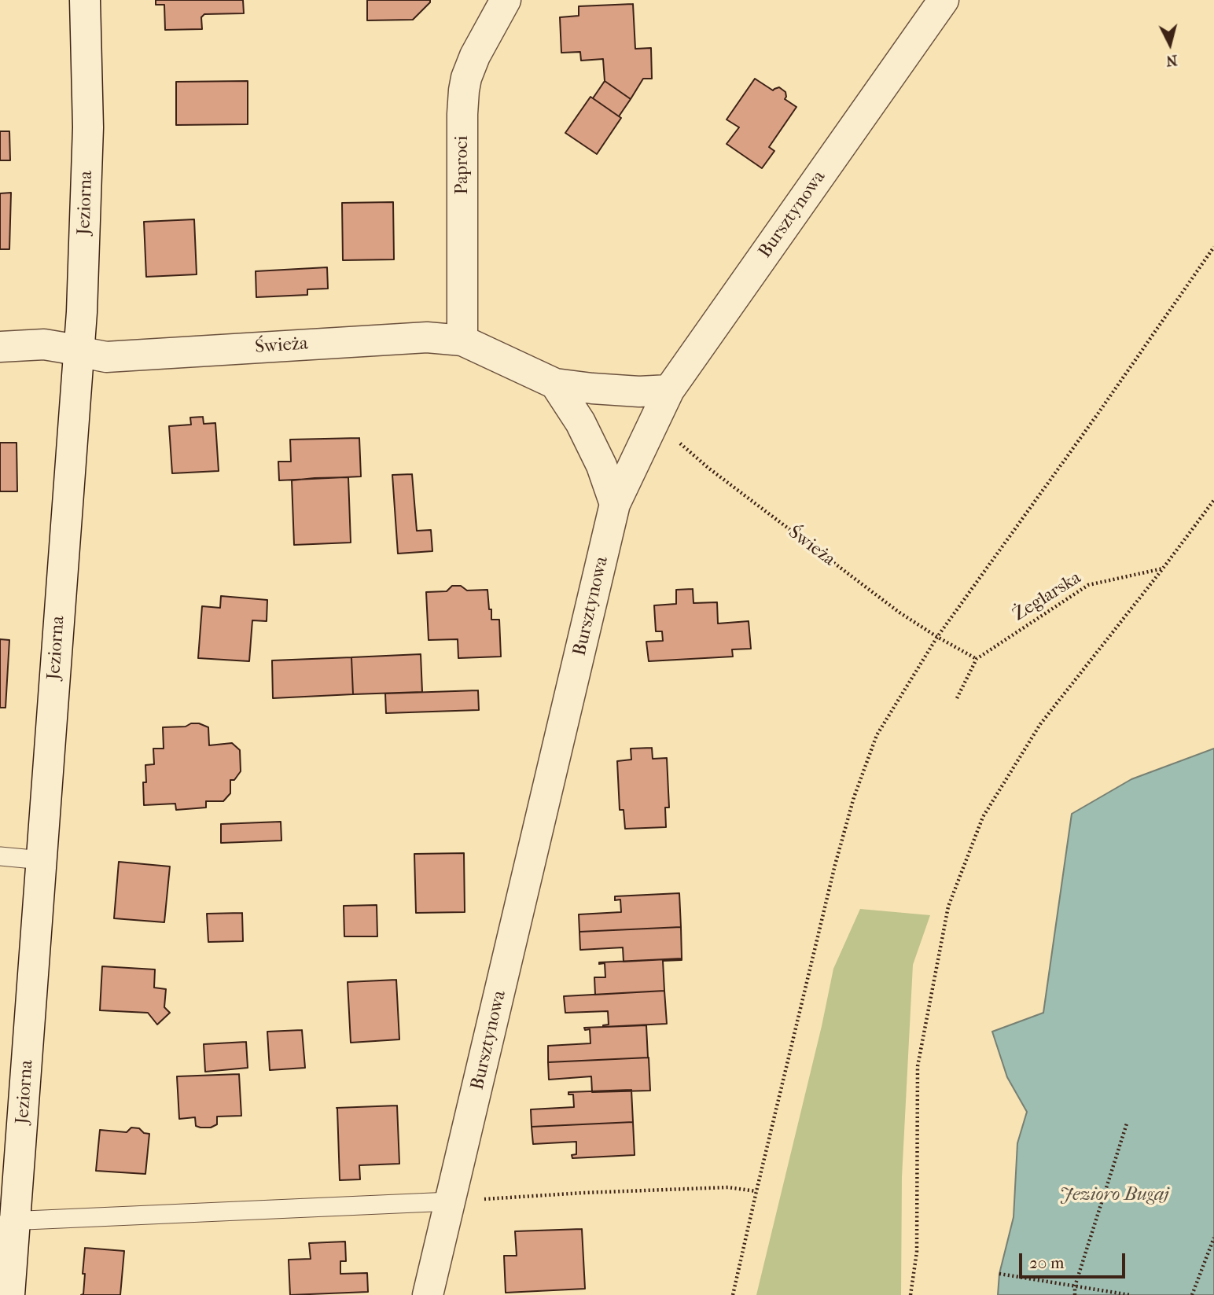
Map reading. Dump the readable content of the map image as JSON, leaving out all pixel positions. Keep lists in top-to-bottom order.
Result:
{
  "streets": {
    "street": [
      "Paproci",
      "Jeziorna",
      "Bursztynowa",
      "Świeża"
    ],
    "path": ["Żeglarska"]
  },
  "crossings": [
    ["Paproci", "Świeża"],
    ["Jeziorna", "Świeża"],
    ["Bursztynowa", "Świeża"],
    ["Świeża", "Żeglarska"]
  ],
  "water": ["Jezioro Bugaj"],
  "scale_bar": "20 m",
  "north": "bottom"
}
